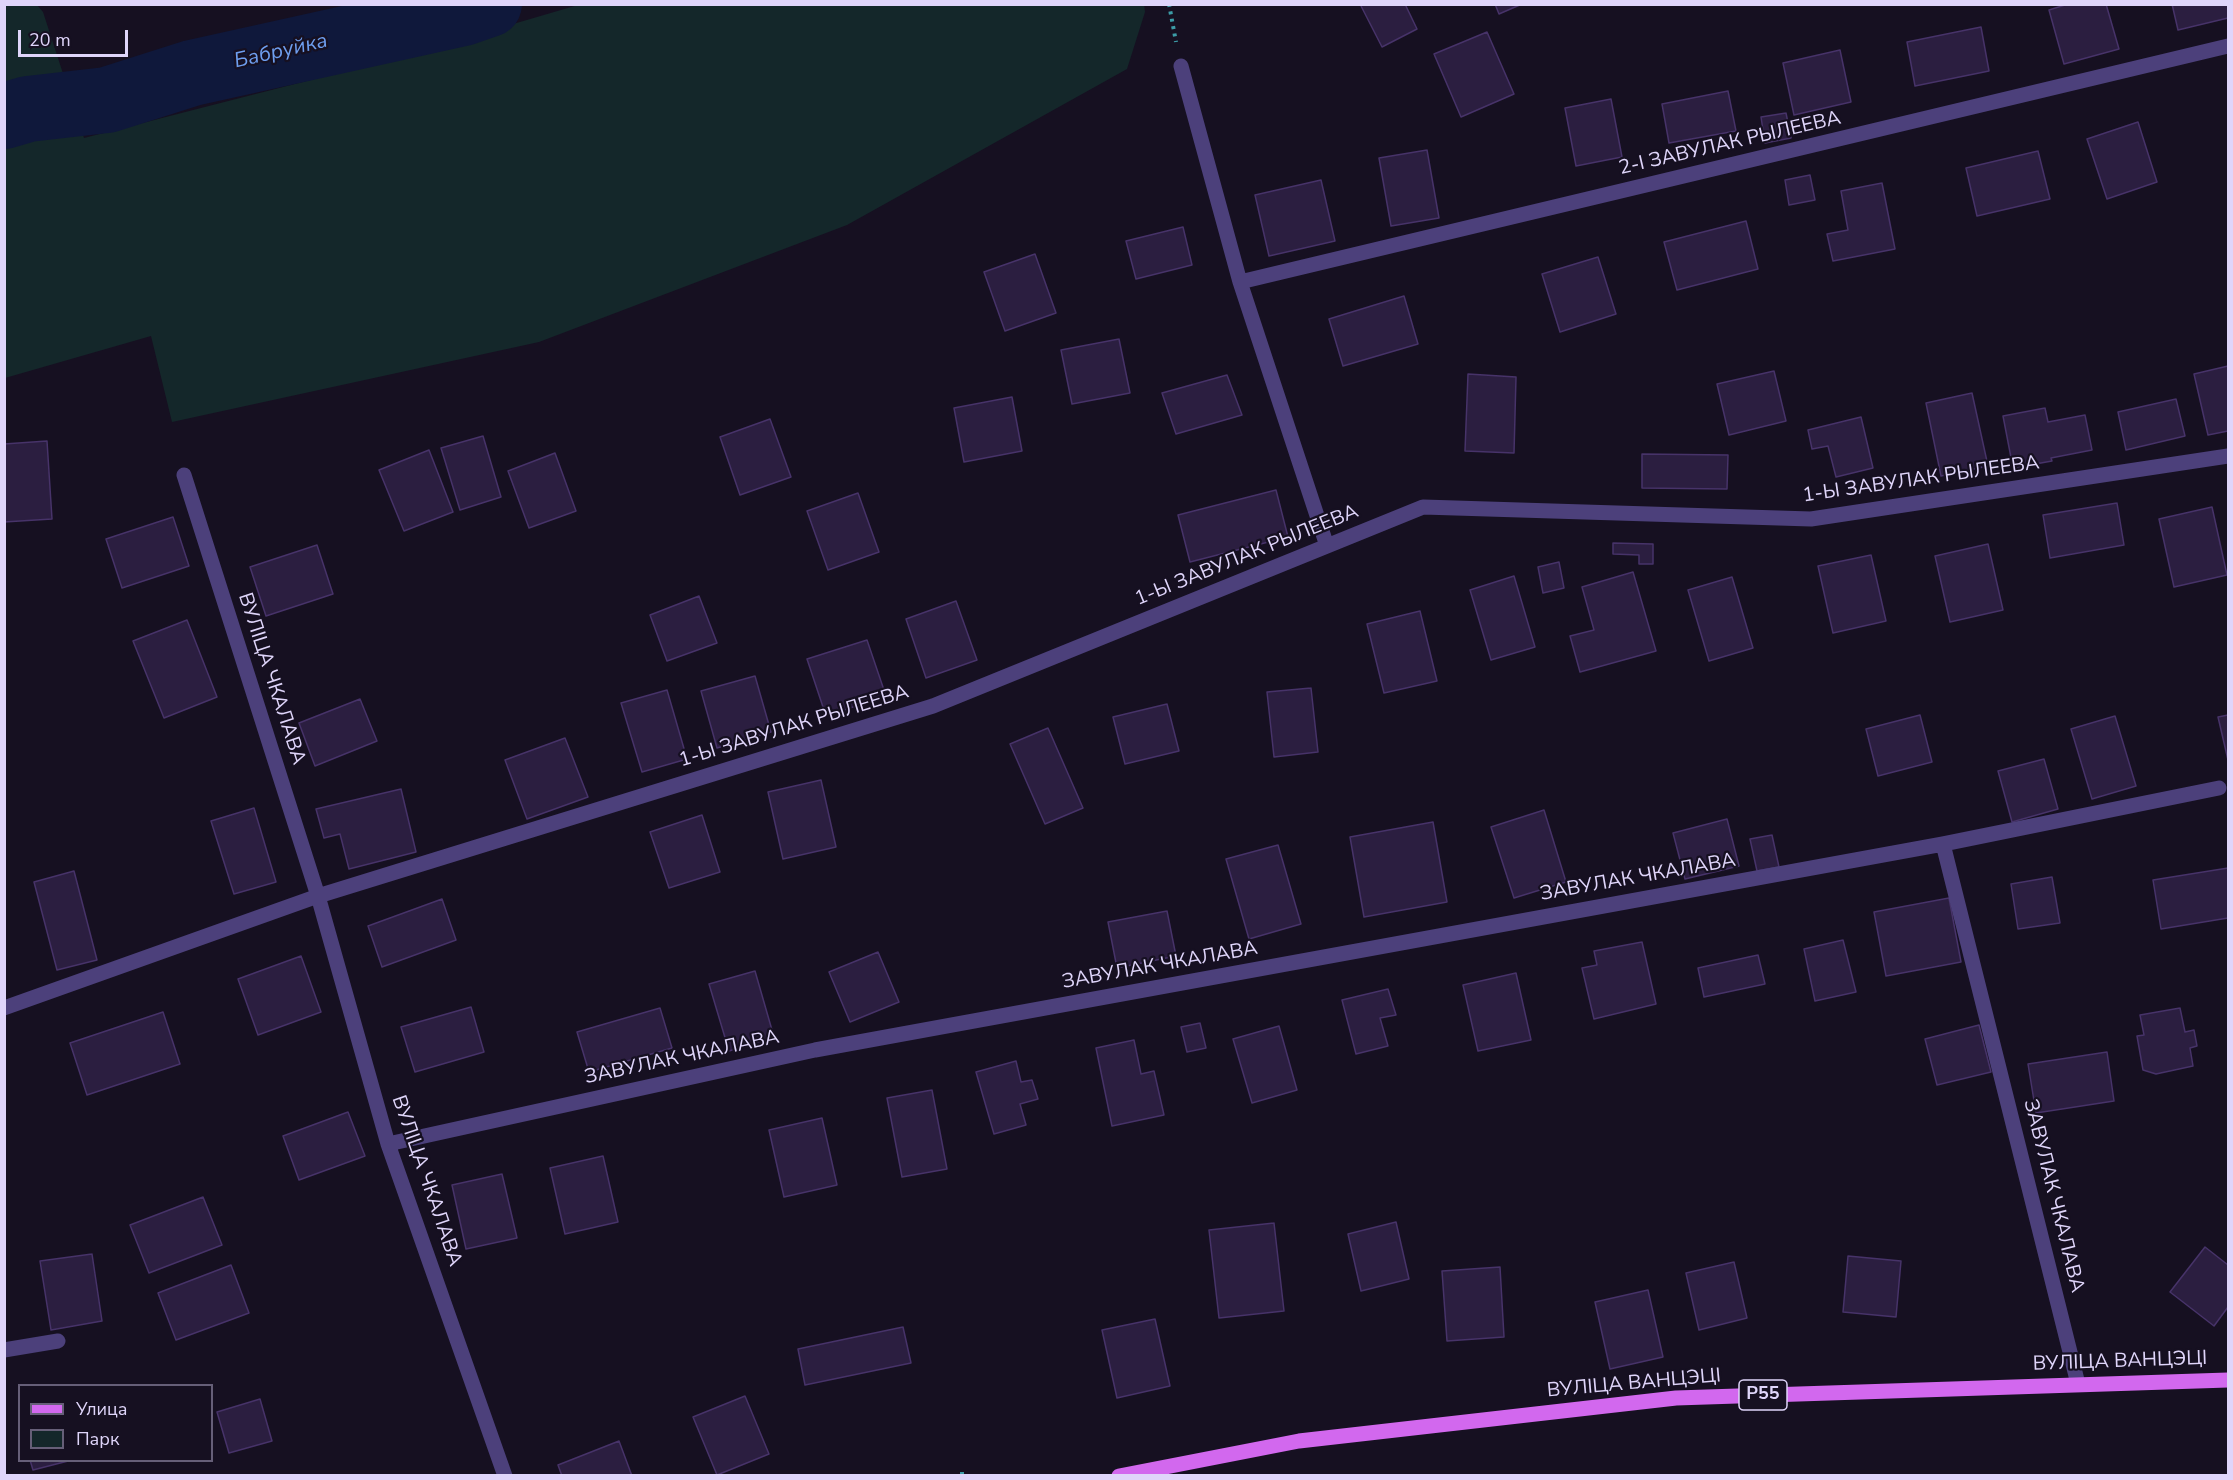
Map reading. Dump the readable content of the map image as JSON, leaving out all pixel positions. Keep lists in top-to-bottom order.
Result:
{
  "streets": {
    "main road": ["ВУЛІЦА ВАНЦЭЦІ", "Р55"],
    "street": [
      "2-І ЗАВУЛАК РЫЛЕЕВА",
      "1-Ы ЗАВУЛАК РЫЛЕЕВА",
      "ВУЛІЦА ЧКАЛАВА",
      "ЗАВУЛАК ЧКАЛАВА"
    ]
  },
  "crossings": [
    ["1-Ы ЗАВУЛАК РЫЛЕЕВА", "ВУЛІЦА ЧКАЛАВА"],
    ["ВУЛІЦА ЧКАЛАВА", "ЗАВУЛАК ЧКАЛАВА"],
    ["ЗАВУЛАК ЧКАЛАВА", "ВУЛІЦА ВАНЦЭЦІ"]
  ],
  "water": ["Бабруйка"],
  "legend": ["Улица", "Парк"],
  "scale_bar": "20 m"
}
